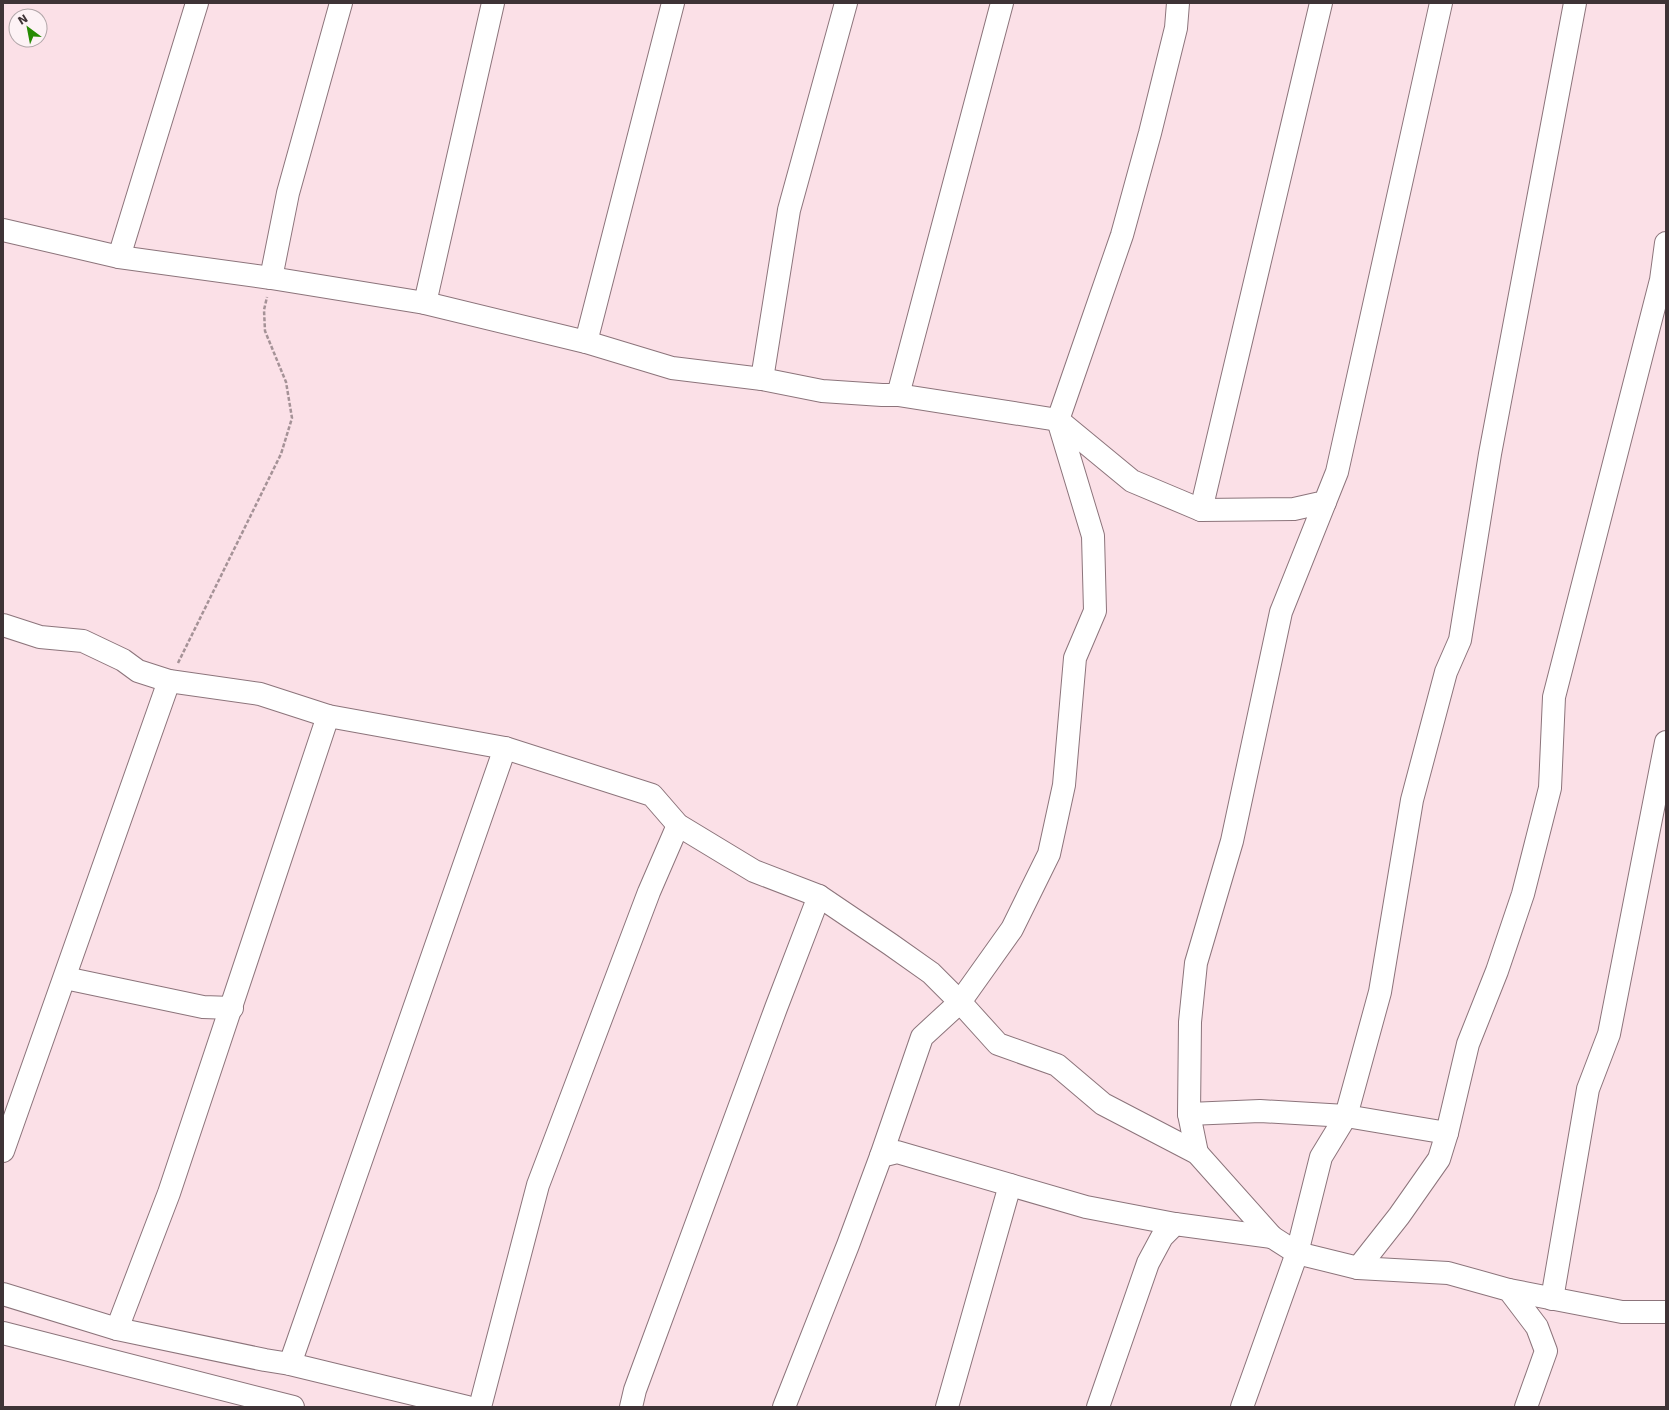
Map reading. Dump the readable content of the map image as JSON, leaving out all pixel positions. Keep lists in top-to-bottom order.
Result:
{
  "north": "top left"
}
